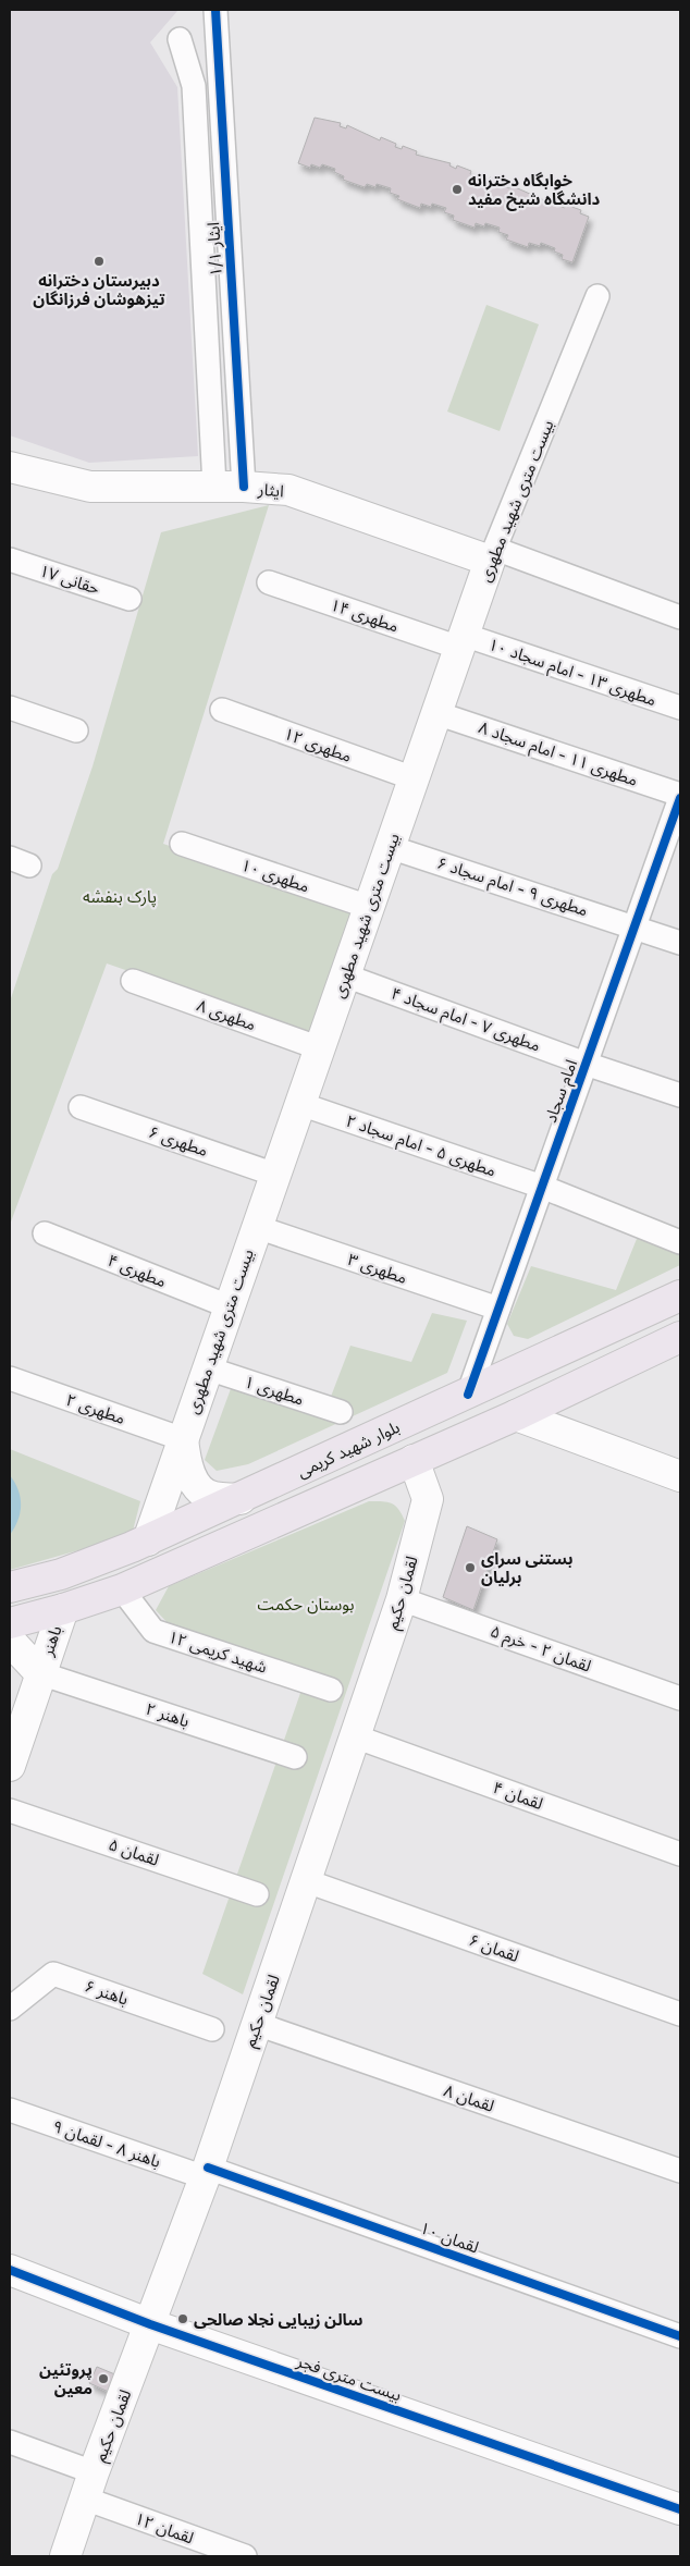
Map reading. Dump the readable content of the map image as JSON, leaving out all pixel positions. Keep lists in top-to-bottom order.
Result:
{
  "streets": {
    "main road": [
      "ایثار",
      "بیست متری شهید مطهری",
      "بلوار شهید کریمی",
      "لقمان حکیم",
      "باهنر",
      "بیست متری فجر"
    ],
    "street": [
      "ایثار ۱/۱",
      "حقانی ۱۷",
      "مطهری ۱۴",
      "مطهری ۱۳ - امام سجاد ۱۰",
      "مطهری ۱۲",
      "مطهری ۱۱ - امام سجاد ۸",
      "مطهری ۱۰",
      "مطهری ۹ - امام سجاد ۶",
      "مطهری ۸",
      "مطهری ۷ - امام سجاد ۴",
      "امام سجاد",
      "مطهری ۶",
      "مطهری ۵ - امام سجاد ۲",
      "مطهری ۳",
      "مطهری ۴",
      "مطهری ۱",
      "مطهری ۲",
      "لقمان ۲ - خرم ۵",
      "شهید کریمی ۱۲",
      "باهنر ۲",
      "لقمان ۴",
      "لقمان ۵",
      "لقمان ۶",
      "باهنر ۶",
      "لقمان ۸",
      "باهنر ۸ - لقمان ۹",
      "لقمان ۱۰",
      "لقمان ۱۲"
    ]
  },
  "crossings": [
    ["ایثار ۱/۱", "ایثار"],
    ["ایثار", "بیست متری شهید مطهری"],
    ["بیست متری شهید مطهری", "مطهری ۱۴"],
    ["بیست متری شهید مطهری", "مطهری ۱۳ - امام سجاد ۱۰"],
    ["بیست متری شهید مطهری", "مطهری ۱۲"],
    ["بیست متری شهید مطهری", "مطهری ۱۱ - امام سجاد ۸"],
    ["بیست متری شهید مطهری", "مطهری ۱۰"],
    ["بیست متری شهید مطهری", "مطهری ۹ - امام سجاد ۶"],
    ["بیست متری شهید مطهری", "مطهری ۸"],
    ["بیست متری شهید مطهری", "مطهری ۷ - امام سجاد ۴"],
    ["بیست متری شهید مطهری", "مطهری ۶"],
    ["بیست متری شهید مطهری", "مطهری ۵ - امام سجاد ۲"],
    ["بیست متری شهید مطهری", "مطهری ۳"],
    ["بیست متری شهید مطهری", "مطهری ۴"],
    ["بیست متری شهید مطهری", "مطهری ۱"],
    ["بیست متری شهید مطهری", "مطهری ۲"],
    ["بیست متری شهید مطهری", "بلوار شهید کریمی"],
    ["مطهری ۱۴", "مطهری ۱۳ - امام سجاد ۱۰"],
    ["مطهری ۱۱ - امام سجاد ۸", "امام سجاد"],
    ["مطهری ۹ - امام سجاد ۶", "امام سجاد"],
    ["مطهری ۷ - امام سجاد ۴", "امام سجاد"],
    ["امام سجاد", "مطهری ۵ - امام سجاد ۲"],
    ["امام سجاد", "مطهری ۳"],
    ["امام سجاد", "بلوار شهید کریمی"],
    ["لقمان حکیم", "لقمان ۲ - خرم ۵"],
    ["لقمان حکیم", "لقمان ۴"],
    ["لقمان حکیم", "لقمان ۶"],
    ["لقمان حکیم", "لقمان ۸"],
    ["لقمان حکیم", "باهنر ۸ - لقمان ۹"],
    ["لقمان حکیم", "لقمان ۱۰"],
    ["لقمان حکیم", "بیست متری فجر"],
    ["لقمان حکیم", "لقمان ۱۲"],
    ["باهنر", "باهنر ۲"],
    ["باهنر ۸ - لقمان ۹", "لقمان ۱۰"]
  ],
  "parks": ["پارک بنفشه", "بوستان حکمت"],
  "places": [
    "خوابگاه دخترانه دانشگاه شیخ مفید",
    "دبیرستان دخترانه تیزهوشان فرزانگان",
    "بستنی سرای برلیان",
    "سالن زیبایی نجلا صالحی",
    "پروتئین معین"
  ]
}
